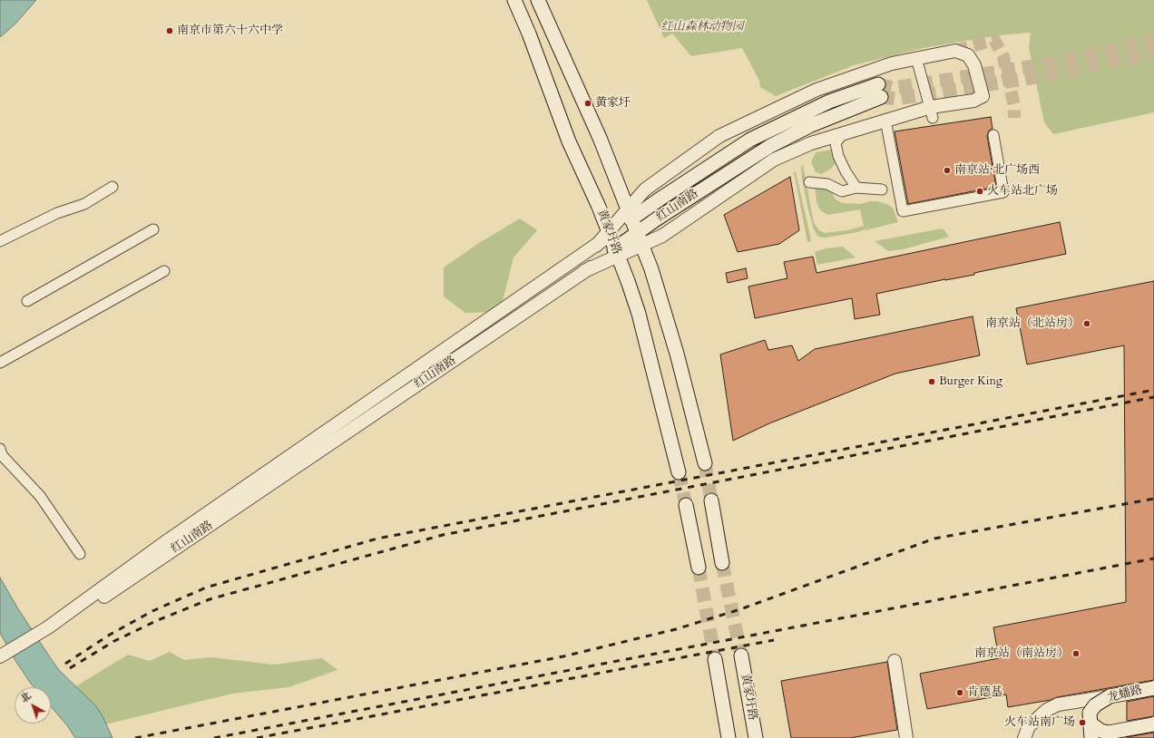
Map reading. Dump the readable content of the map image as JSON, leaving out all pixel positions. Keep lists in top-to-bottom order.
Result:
{
  "streets": {
    "main road": ["红山南路", "黄家圩路", "龙蟠路"]
  },
  "crossings": [
    ["红山南路", "黄家圩路"]
  ],
  "parks": ["红山森林动物园"],
  "places": [
    "南京市第六十六中学",
    "黄家圩",
    "南京站·北广场西",
    "火车站北广场",
    "南京站（北站房）",
    "Burger King",
    "南京站（南站房）",
    "肯德基",
    "火车站南广场"
  ],
  "north": "top left"
}
